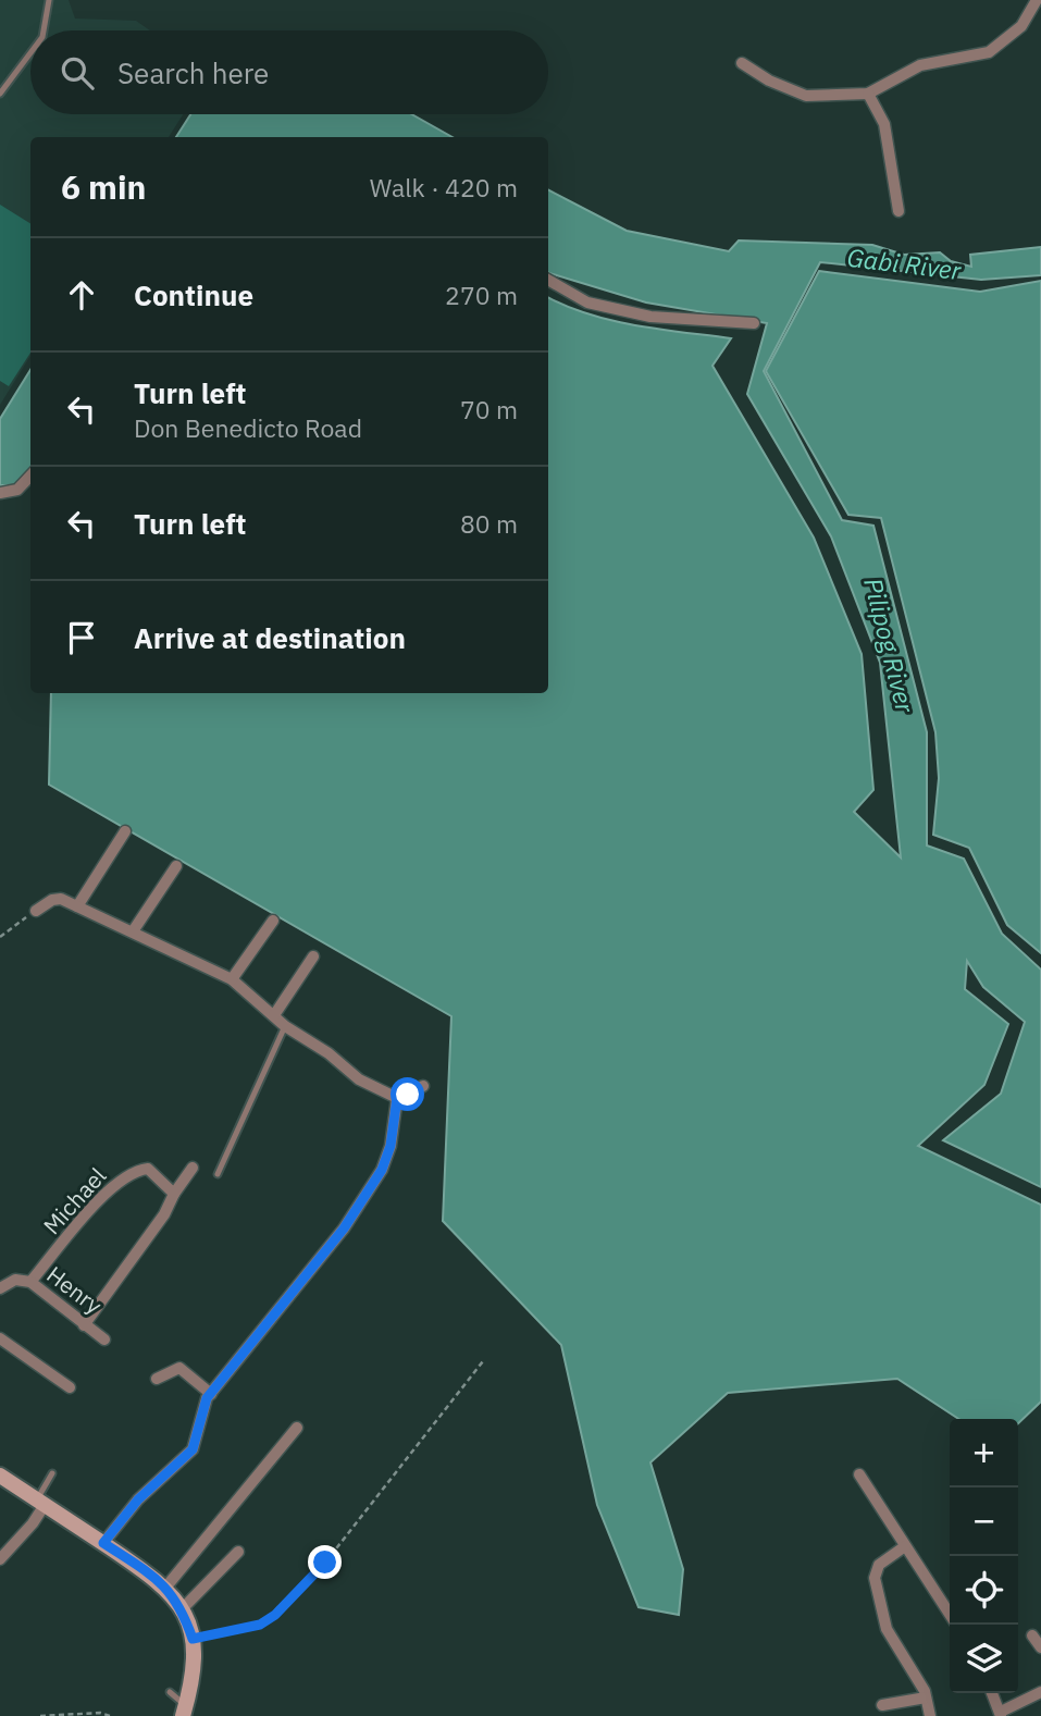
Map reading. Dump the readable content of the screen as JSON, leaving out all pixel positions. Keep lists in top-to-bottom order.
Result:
{
  "streets": {
    "street": ["Michael", "Henry"]
  },
  "crossings": [
    ["Michael", "Henry"]
  ],
  "water": ["Gabi River", "Pilipog River"],
  "page": {
    "search": "Search here",
    "heading": ["6 min", "Walk · 420 m"],
    "list": [
      ["Continue", "270 m"],
      ["Turn left", "Don Benedicto Road", "70 m"],
      ["Turn left", "80 m"],
      "Arrive at destination"
    ],
    "map_buttons": ["+", "−"]
  }
}
